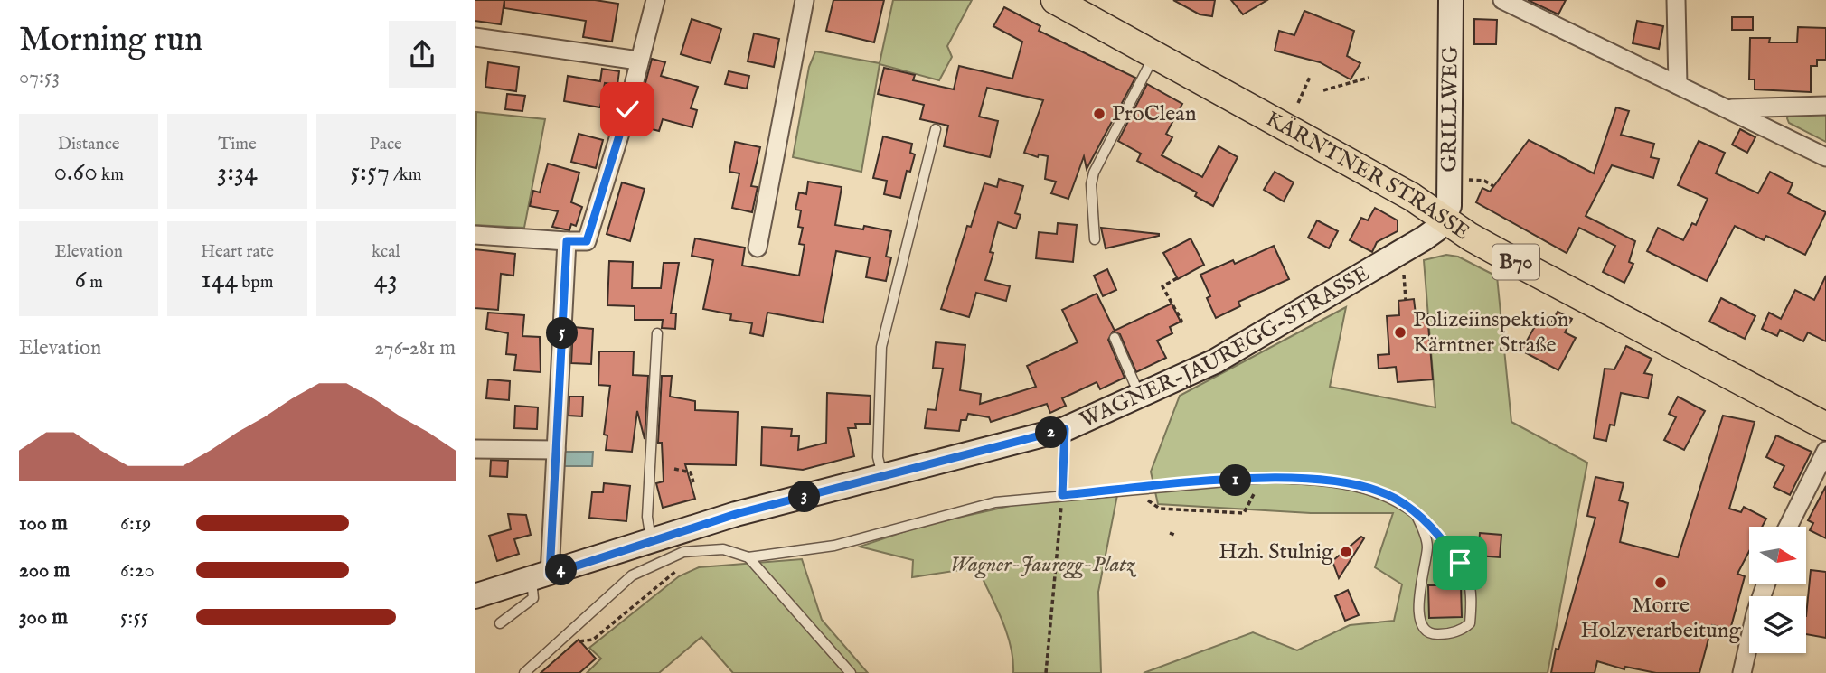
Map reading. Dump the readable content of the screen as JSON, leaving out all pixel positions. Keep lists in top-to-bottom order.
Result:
{
  "streets": {
    "main road": [
      "GRILLWEG",
      "KÄRNTNER STRASSE",
      "B70",
      "WAGNER-JAUREGG-STRASSE"
    ]
  },
  "crossings": [
    ["GRILLWEG", "KÄRNTNER STRASSE"],
    ["GRILLWEG", "WAGNER-JAUREGG-STRASSE"],
    ["KÄRNTNER STRASSE", "WAGNER-JAUREGG-STRASSE"]
  ],
  "parks": ["Wagner-Jauregg-Platz"],
  "places": [
    "ProClean",
    "Polizeiinspektion Kärntner Straße",
    "Hzh. Stulnig",
    "Morre Holzverarbeitung"
  ],
  "north": "right",
  "page": {
    "heading": ["Morning run", "07:53"],
    "stats": [
      ["Distance", "0.60 km"],
      ["Time", "3:34"],
      ["Pace", "5:57 /km"],
      ["Elevation", "6 m"],
      ["Heart rate", "144 bpm"],
      ["kcal", "43"]
    ],
    "pins": [
      "5",
      "2",
      "1",
      "3",
      "4"
    ],
    "chart": ["Elevation", "276–281 m"],
    "list": [
      {
        "name": "100 m",
        "note": "6:19"
      },
      {
        "name": "200 m",
        "note": "6:20"
      },
      {
        "name": "300 m",
        "note": "5:55"
      }
    ]
  }
}
